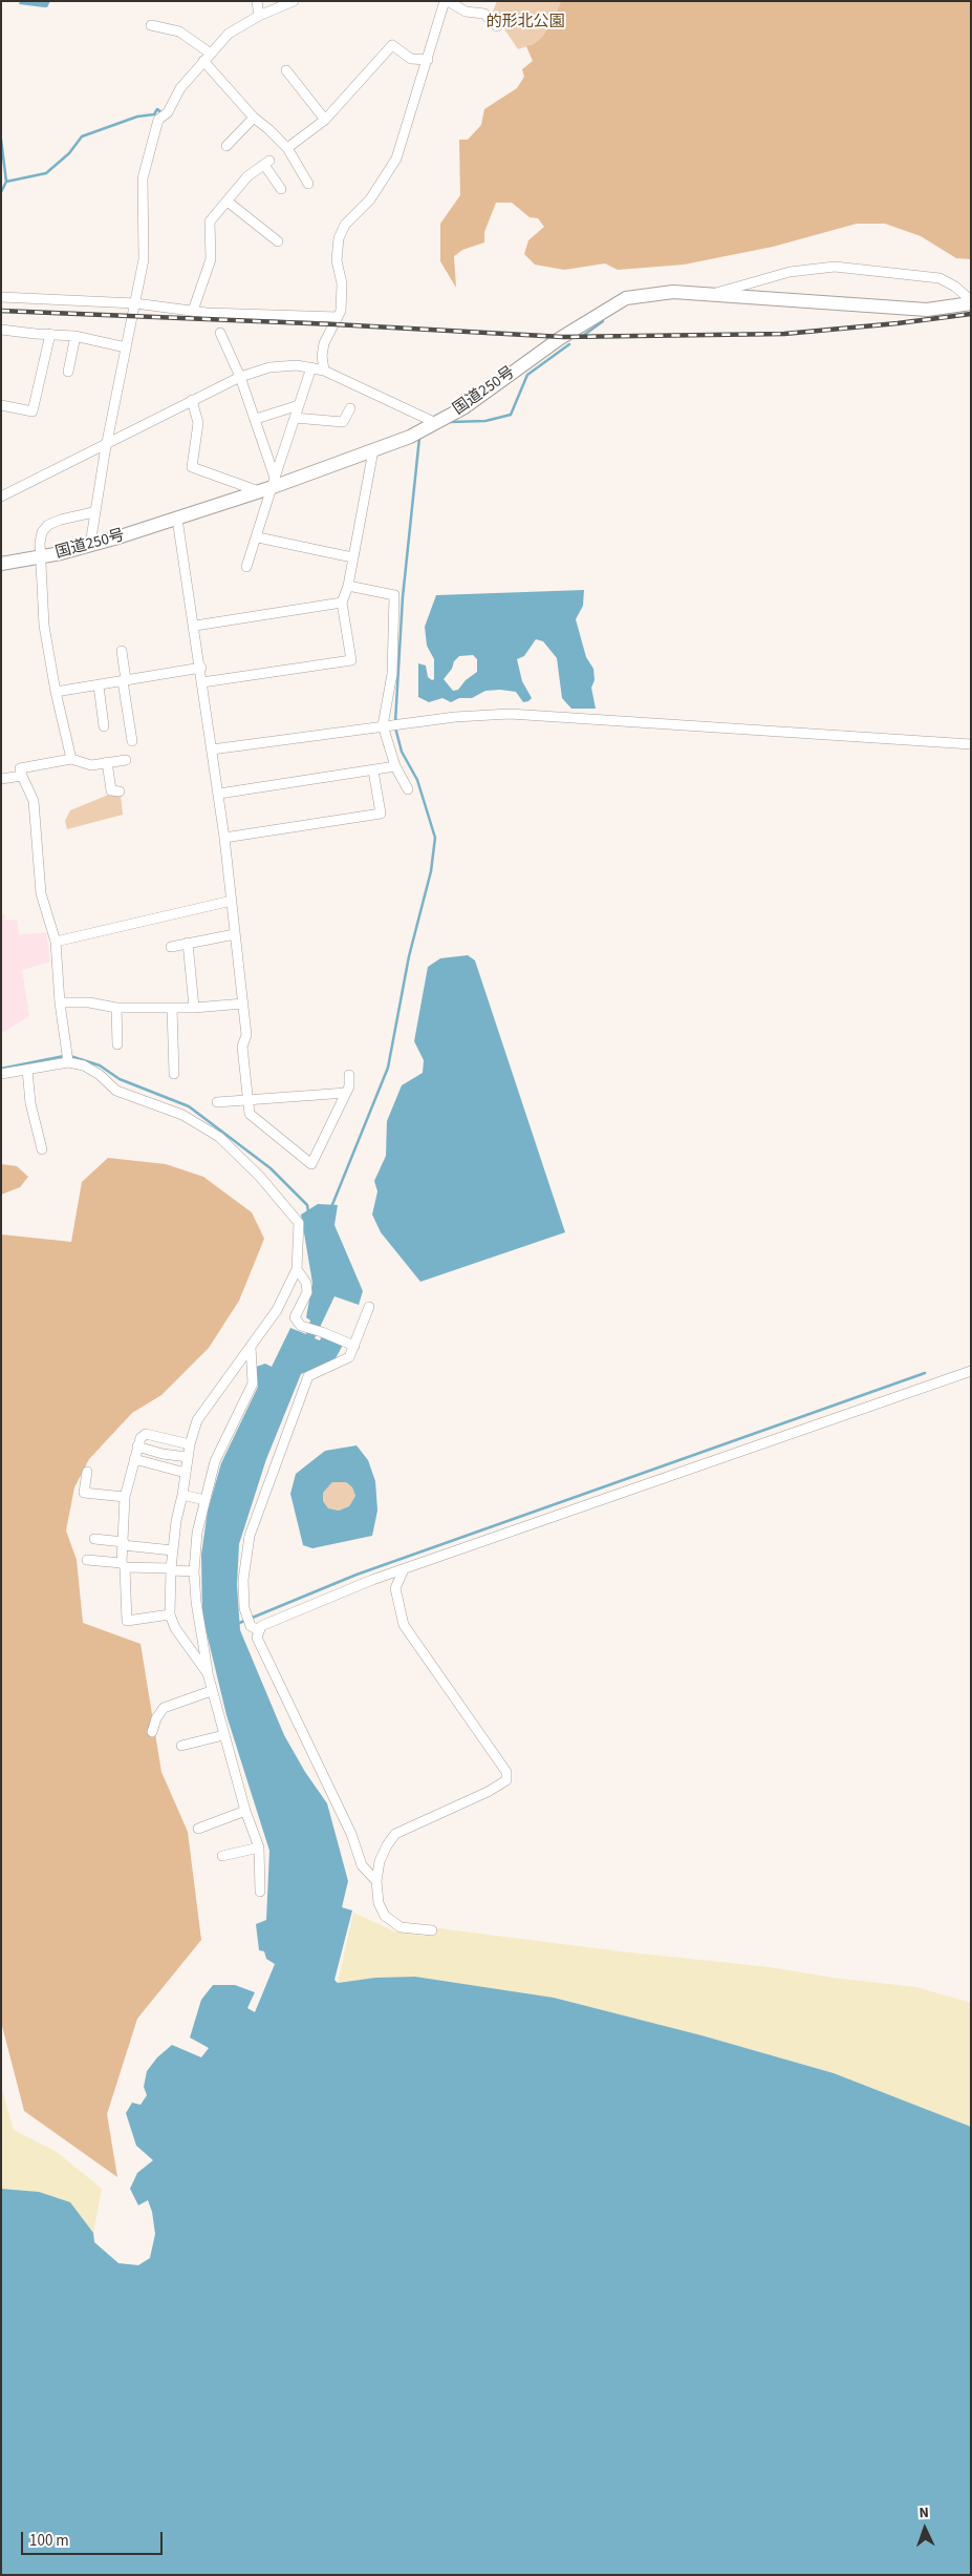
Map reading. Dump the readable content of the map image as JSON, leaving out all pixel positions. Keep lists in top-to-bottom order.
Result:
{
  "streets": {
    "highway": ["国道250号"]
  },
  "parks": ["的形北公園"],
  "scale_bar": "100 m",
  "north": "top"
}
